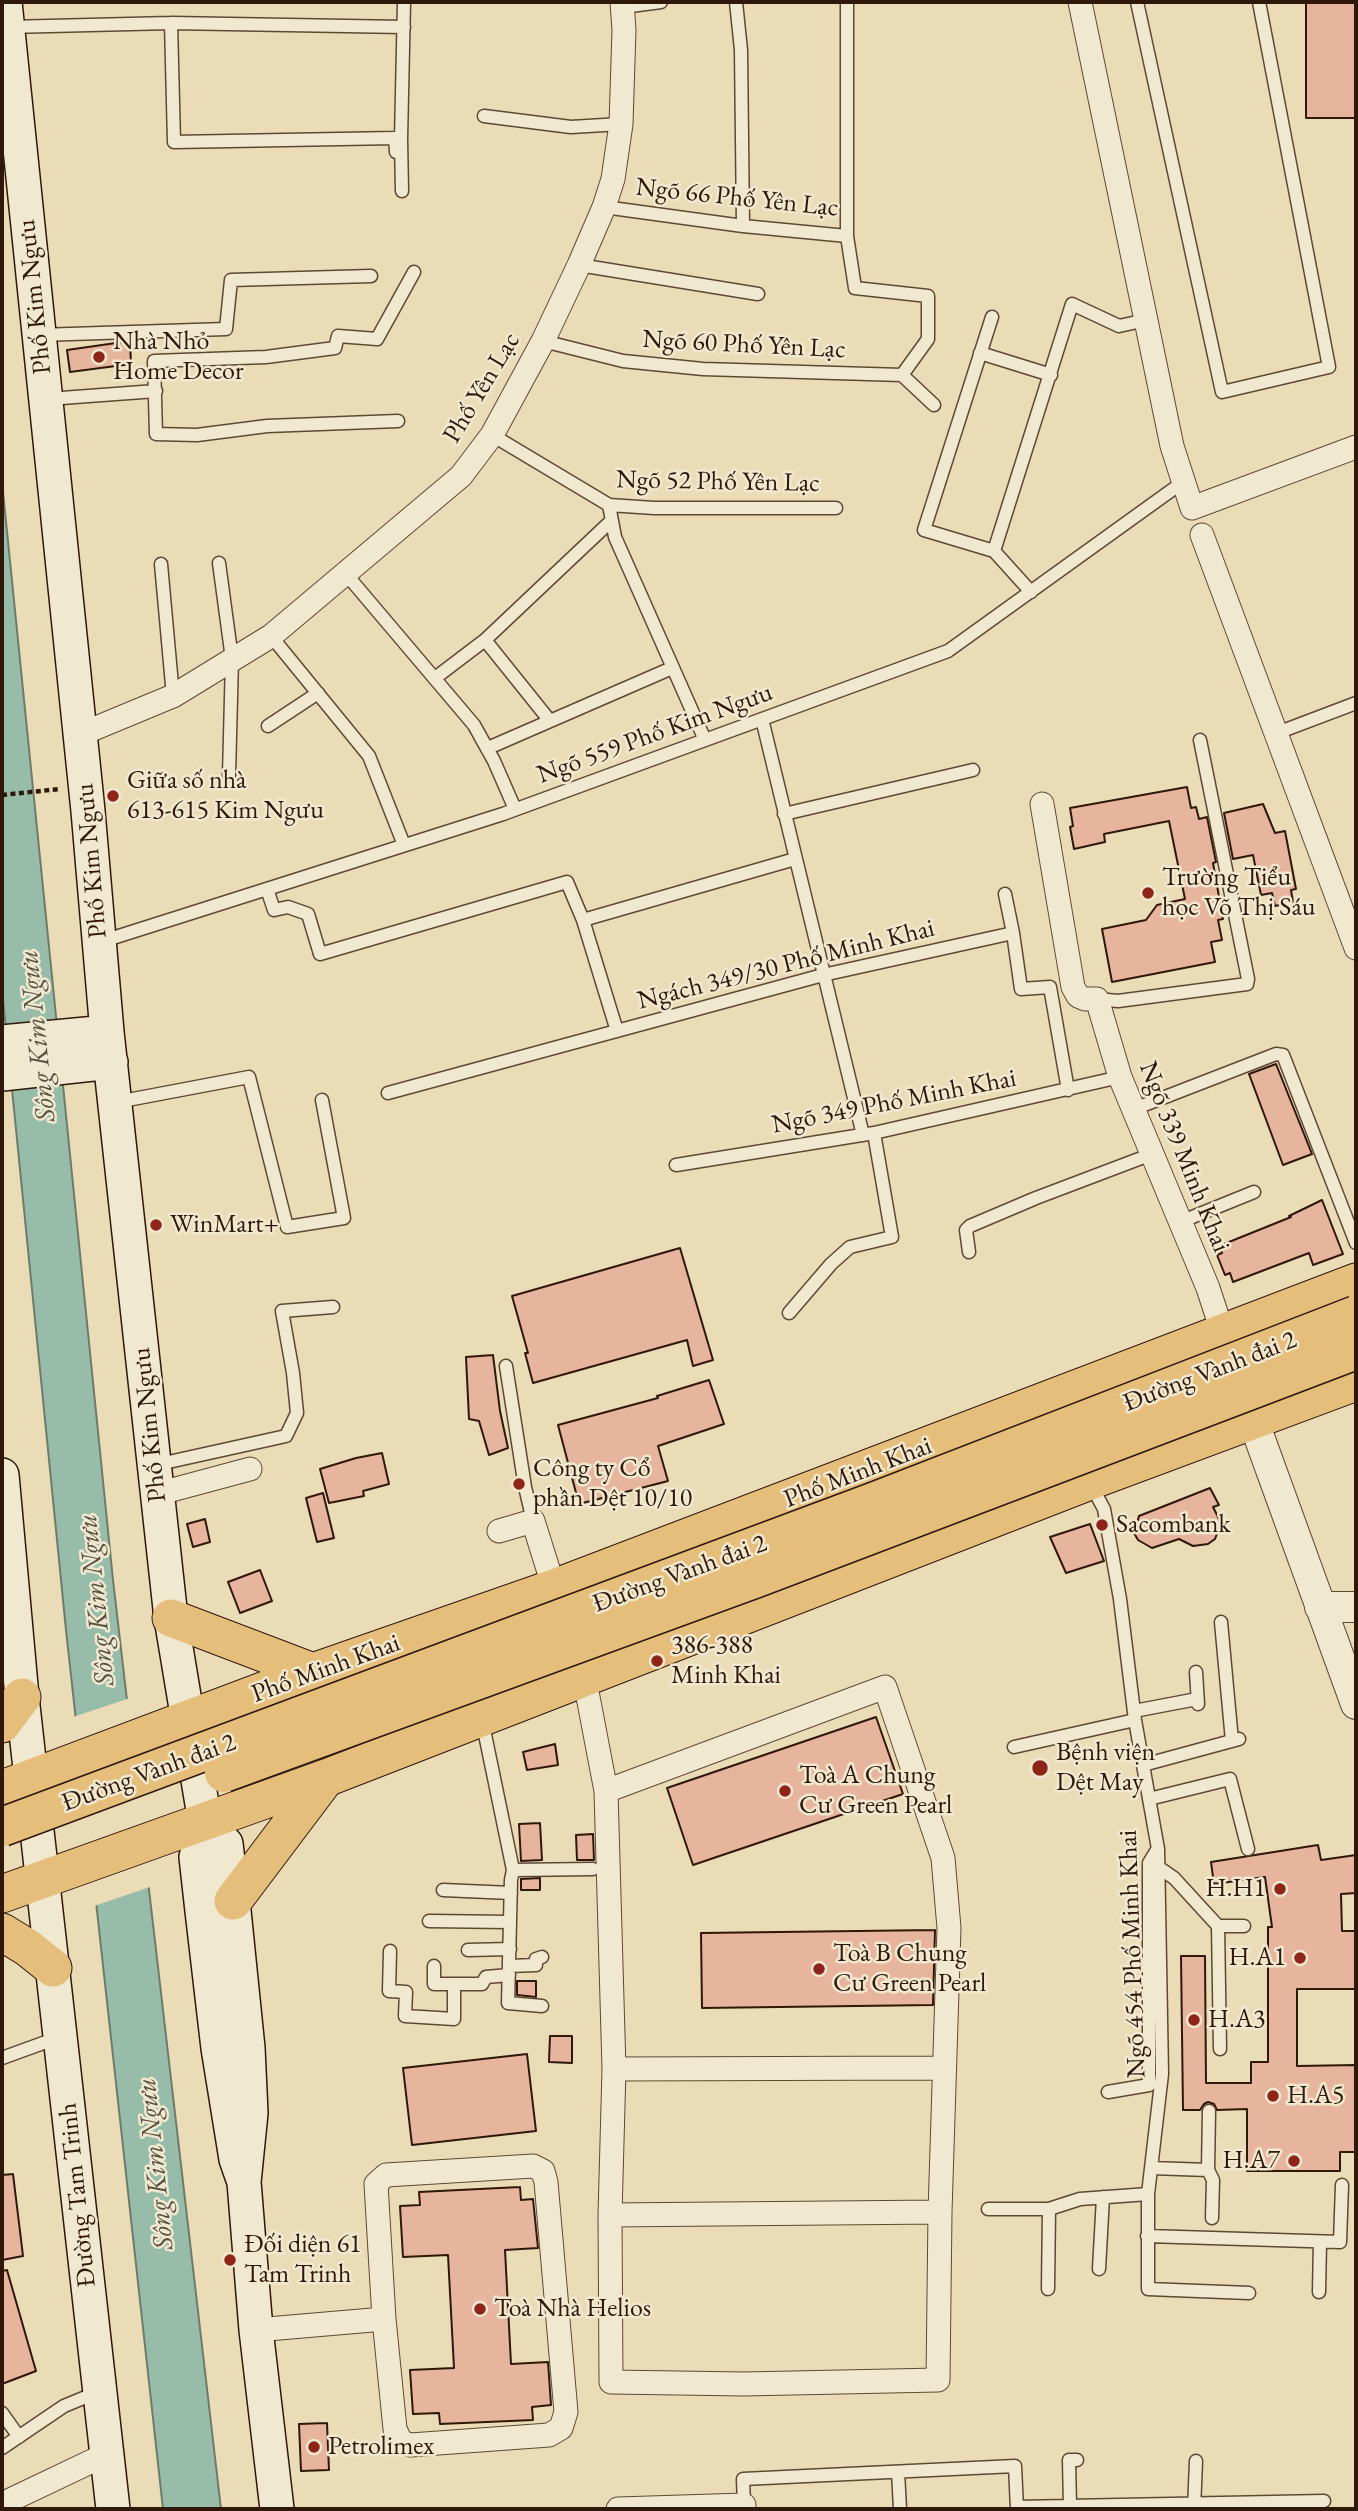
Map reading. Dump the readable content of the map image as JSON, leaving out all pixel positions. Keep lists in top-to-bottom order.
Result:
{
  "streets": {
    "highway": ["Đường Vành đai 2"],
    "main road": ["Phố Kim Ngưu", "Phố Minh Khai", "Đường Tam Trinh"],
    "street": ["Phố Yên Lạc", "Ngõ 339 Minh Khai"],
    "lane": [
      "Ngõ 66 Phố Yên Lạc",
      "Ngõ 60 Phố Yên Lạc",
      "Ngõ 52 Phố Yên Lạc",
      "Ngõ 559 Phố Kim Ngưu",
      "Ngách 349/30 Phố Minh Khai",
      "Ngõ 349 Phố Minh Khai",
      "Ngõ 454 Phố Minh Khai"
    ]
  },
  "crossings": [
    ["Ngõ 66 Phố Yên Lạc", "Phố Yên Lạc"],
    ["Phố Kim Ngưu", "Phố Yên Lạc"],
    ["Phố Kim Ngưu", "Ngõ 559 Phố Kim Ngưu"],
    ["Phố Kim Ngưu", "Phố Minh Khai"],
    ["Ngõ 60 Phố Yên Lạc", "Phố Yên Lạc"],
    ["Phố Yên Lạc", "Ngõ 52 Phố Yên Lạc"],
    ["Ngõ 349 Phố Minh Khai", "Ngõ 339 Minh Khai"],
    ["Ngõ 339 Minh Khai", "Phố Minh Khai"],
    ["Đường Vành đai 2", "Phố Minh Khai"]
  ],
  "water": ["Sông Kim Ngưu"],
  "places": [
    "Nhà Nhỏ Home Decor",
    "Giữa số nhà 613-615 Kim Ngưu",
    "Trường Tiểu học Võ Thị Sáu",
    "WinMart+",
    "Công ty Cổ phần Dệt 10/10",
    "Sacombank",
    "386-388 Minh Khai",
    "Bệnh viện Dệt May",
    "Toà A Chung Cư Green Pearl",
    "H.H1",
    "H.A1",
    "Toà B Chung Cư Green Pearl",
    "H.A3",
    "H.A5",
    "H.A7",
    "Đối diện 61 Tam Trinh",
    "Toà Nhà Helios",
    "Petrolimex"
  ]
}
